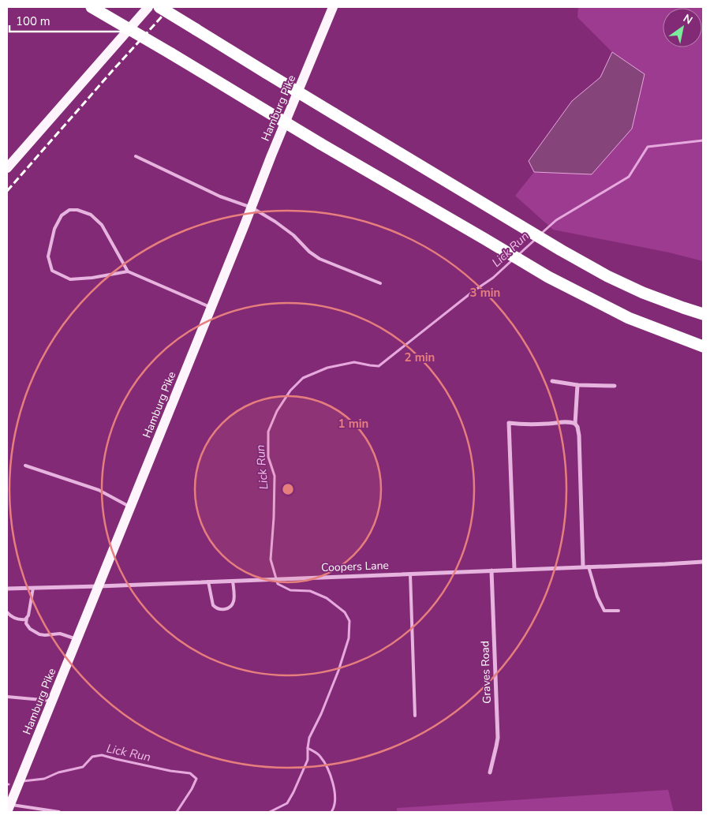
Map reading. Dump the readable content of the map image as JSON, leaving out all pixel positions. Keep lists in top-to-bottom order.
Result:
{
  "streets": {
    "main road": ["Hamburg Pike"],
    "street": ["Coopers Lane", "Graves Road"]
  },
  "crossings": [
    ["Hamburg Pike", "Coopers Lane"],
    ["Coopers Lane", "Graves Road"]
  ],
  "water": ["Lick Run"],
  "scale_bar": "100 m",
  "north": "top right",
  "rings": ["3 min", "2 min", "1 min"]
}
